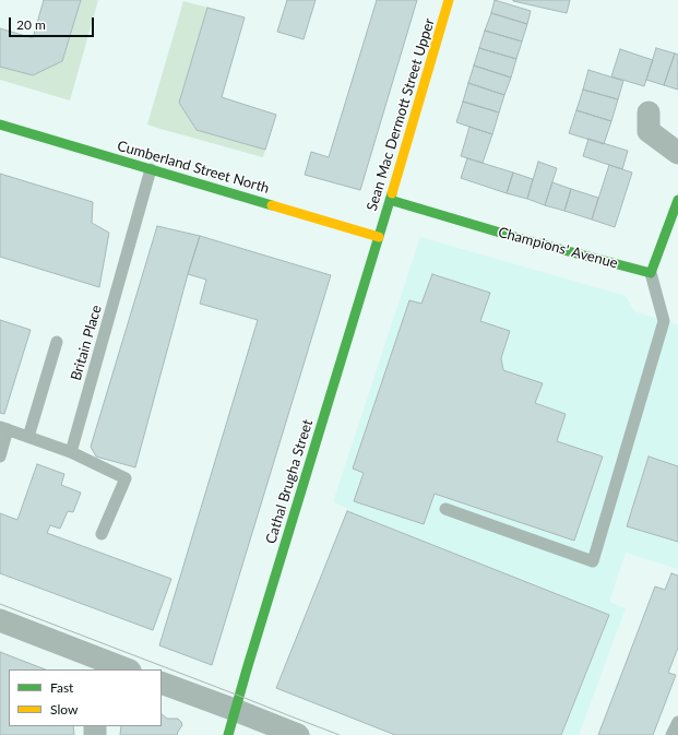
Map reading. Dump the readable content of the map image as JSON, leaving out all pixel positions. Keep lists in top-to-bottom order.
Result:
{
  "streets": {
    "street": [
      "Sean Mac Dermott Street Upper",
      "Cumberland Street North",
      "Champions' Avenue",
      "Cathal Brugha Street"
    ],
    "lane": ["Britain Place"]
  },
  "crossings": [
    ["Sean Mac Dermott Street Upper", "Cumberland Street North"],
    ["Sean Mac Dermott Street Upper", "Champions' Avenue"],
    ["Sean Mac Dermott Street Upper", "Cathal Brugha Street"],
    ["Cumberland Street North", "Britain Place"],
    ["Cumberland Street North", "Cathal Brugha Street"]
  ],
  "legend": ["Fast", "Slow"],
  "scale_bar": "20 m"
}
